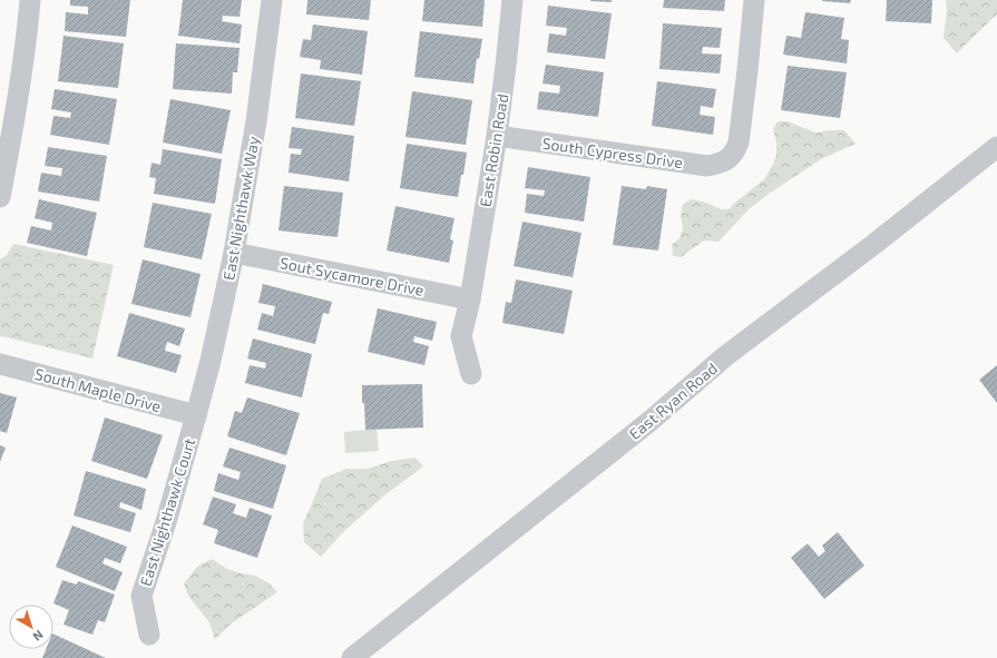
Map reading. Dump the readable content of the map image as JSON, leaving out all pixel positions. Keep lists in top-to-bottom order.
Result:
{
  "streets": {
    "street": [
      "East Robin Road",
      "South Cypress Drive",
      "East Nighthawk Way",
      "Sout Sycamore Drive",
      "South Maple Drive",
      "East Ryan Road",
      "East Nighthawk Court"
    ]
  },
  "crossings": [
    ["East Robin Road", "South Cypress Drive"],
    ["East Robin Road", "Sout Sycamore Drive"],
    ["East Nighthawk Way", "Sout Sycamore Drive"],
    ["East Nighthawk Way", "South Maple Drive"],
    ["East Nighthawk Way", "East Nighthawk Court"],
    ["South Maple Drive", "East Nighthawk Court"]
  ],
  "north": "bottom right"
}
